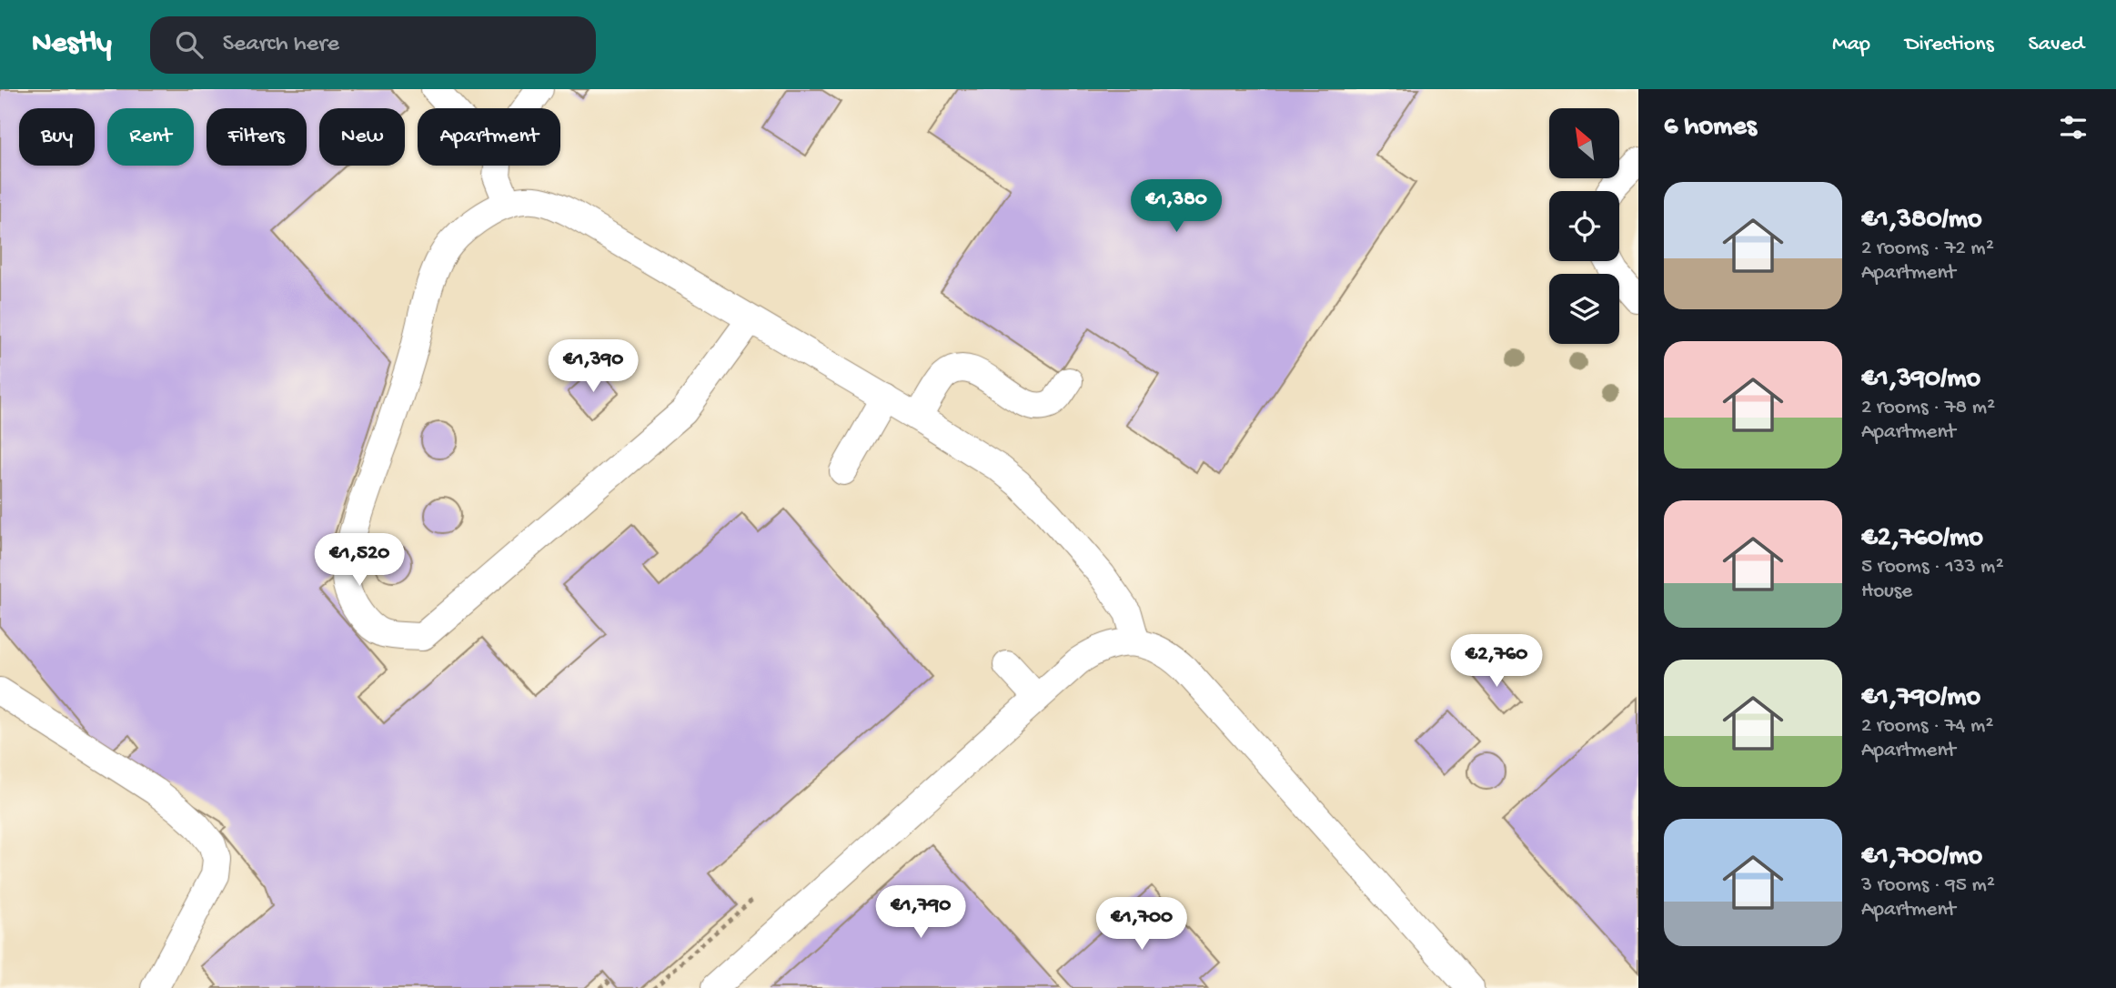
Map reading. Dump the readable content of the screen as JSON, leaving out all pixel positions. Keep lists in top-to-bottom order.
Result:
{
  "north": "top left",
  "page": {
    "header": "Nestly",
    "search": "Search here",
    "nav": ["Map", "Directions", "Saved"],
    "heading": "6 homes",
    "chip": [
      "Buy",
      "Rent",
      "Filters",
      "New",
      "Apartment"
    ],
    "list": [
      {
        "name": "€1,380/mo",
        "note": "2 rooms · 72 m² · Apartment"
      },
      {
        "name": "€1,390/mo",
        "note": "2 rooms · 78 m² · Apartment"
      },
      {
        "name": "€2,760/mo",
        "note": "5 rooms · 133 m² · House"
      },
      {
        "name": "€1,790/mo",
        "note": "2 rooms · 74 m² · Apartment"
      },
      {
        "name": "€1,700/mo",
        "note": "3 rooms · 95 m² · Apartment"
      }
    ],
    "price": [
      "€1,380",
      "€1,390",
      "€1,520",
      "€2,760",
      "€1,790",
      "€1,700"
    ]
  }
}
